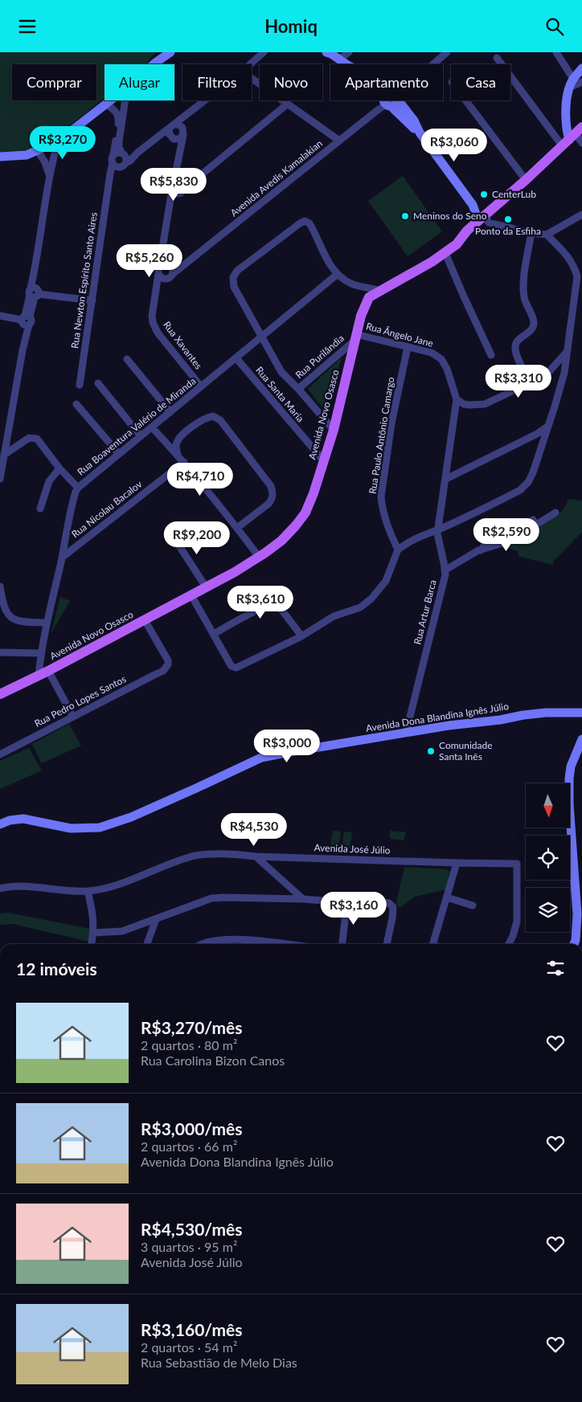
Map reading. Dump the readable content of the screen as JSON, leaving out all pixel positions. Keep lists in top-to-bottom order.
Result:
{
  "streets": {
    "main road": ["Avenida Novo Osasco", "Avenida Dona Blandina Ignês Júlio"],
    "street": [
      "Avenida Avedis Kamalakian",
      "Rua Newton Espírito Santo Aires",
      "Rua Ângelo Jane",
      "Rua Xavantes",
      "Rua Purilândia",
      "Rua Santa Maria",
      "Rua Boaventura Valério de Miranda",
      "Rua Paulo Antônio Camargo",
      "Rua Nicolau Bacalov",
      "Rua Artur Barca",
      "Rua Pedro Lopes Santos",
      "Avenida José Júlio"
    ]
  },
  "crossings": [
    ["Avenida Avedis Kamalakian", "Rua Xavantes"],
    ["Rua Ângelo Jane", "Rua Purilândia"],
    ["Rua Ângelo Jane", "Avenida Novo Osasco"],
    ["Rua Ângelo Jane", "Rua Paulo Antônio Camargo"],
    ["Rua Ângelo Jane", "Rua Artur Barca"],
    ["Rua Xavantes", "Rua Boaventura Valério de Miranda"],
    ["Rua Purilândia", "Avenida Novo Osasco"],
    ["Rua Santa Maria", "Avenida Novo Osasco"],
    ["Rua Santa Maria", "Rua Boaventura Valério de Miranda"],
    ["Avenida Novo Osasco", "Rua Boaventura Valério de Miranda"],
    ["Avenida Novo Osasco", "Rua Pedro Lopes Santos"],
    ["Rua Boaventura Valério de Miranda", "Rua Nicolau Bacalov"],
    ["Rua Artur Barca", "Avenida Dona Blandina Ignês Júlio"]
  ],
  "places": [
    "CenterLub",
    "Meninos do Seno",
    "Ponto da Esfiha",
    "Comunidade Santa Inês"
  ],
  "north": "bottom",
  "page": {
    "header": "Homiq",
    "chip": [
      "Comprar",
      "Alugar",
      "Filtros",
      "Novo",
      "Apartamento",
      "Casa"
    ],
    "price": [
      "R$3,270",
      "R$3,060",
      "R$5,830",
      "R$5,260",
      "R$3,310",
      "R$4,710",
      "R$2,590",
      "R$9,200",
      "R$3,610",
      "R$3,000",
      "R$4,530",
      "R$3,160"
    ],
    "heading": "12 imóveis",
    "list": [
      {
        "name": "R$3,270/mês",
        "note": "2 quartos · 80 m² · Rua Carolina Bizon Canos"
      },
      {
        "name": "R$3,000/mês",
        "note": "2 quartos · 66 m² · Avenida Dona Blandina Ignês Júlio"
      },
      {
        "name": "R$4,530/mês",
        "note": "3 quartos · 95 m² · Avenida José Júlio"
      },
      {
        "name": "R$3,160/mês",
        "note": "2 quartos · 54 m² · Rua Sebastião de Melo Dias"
      }
    ]
  }
}
